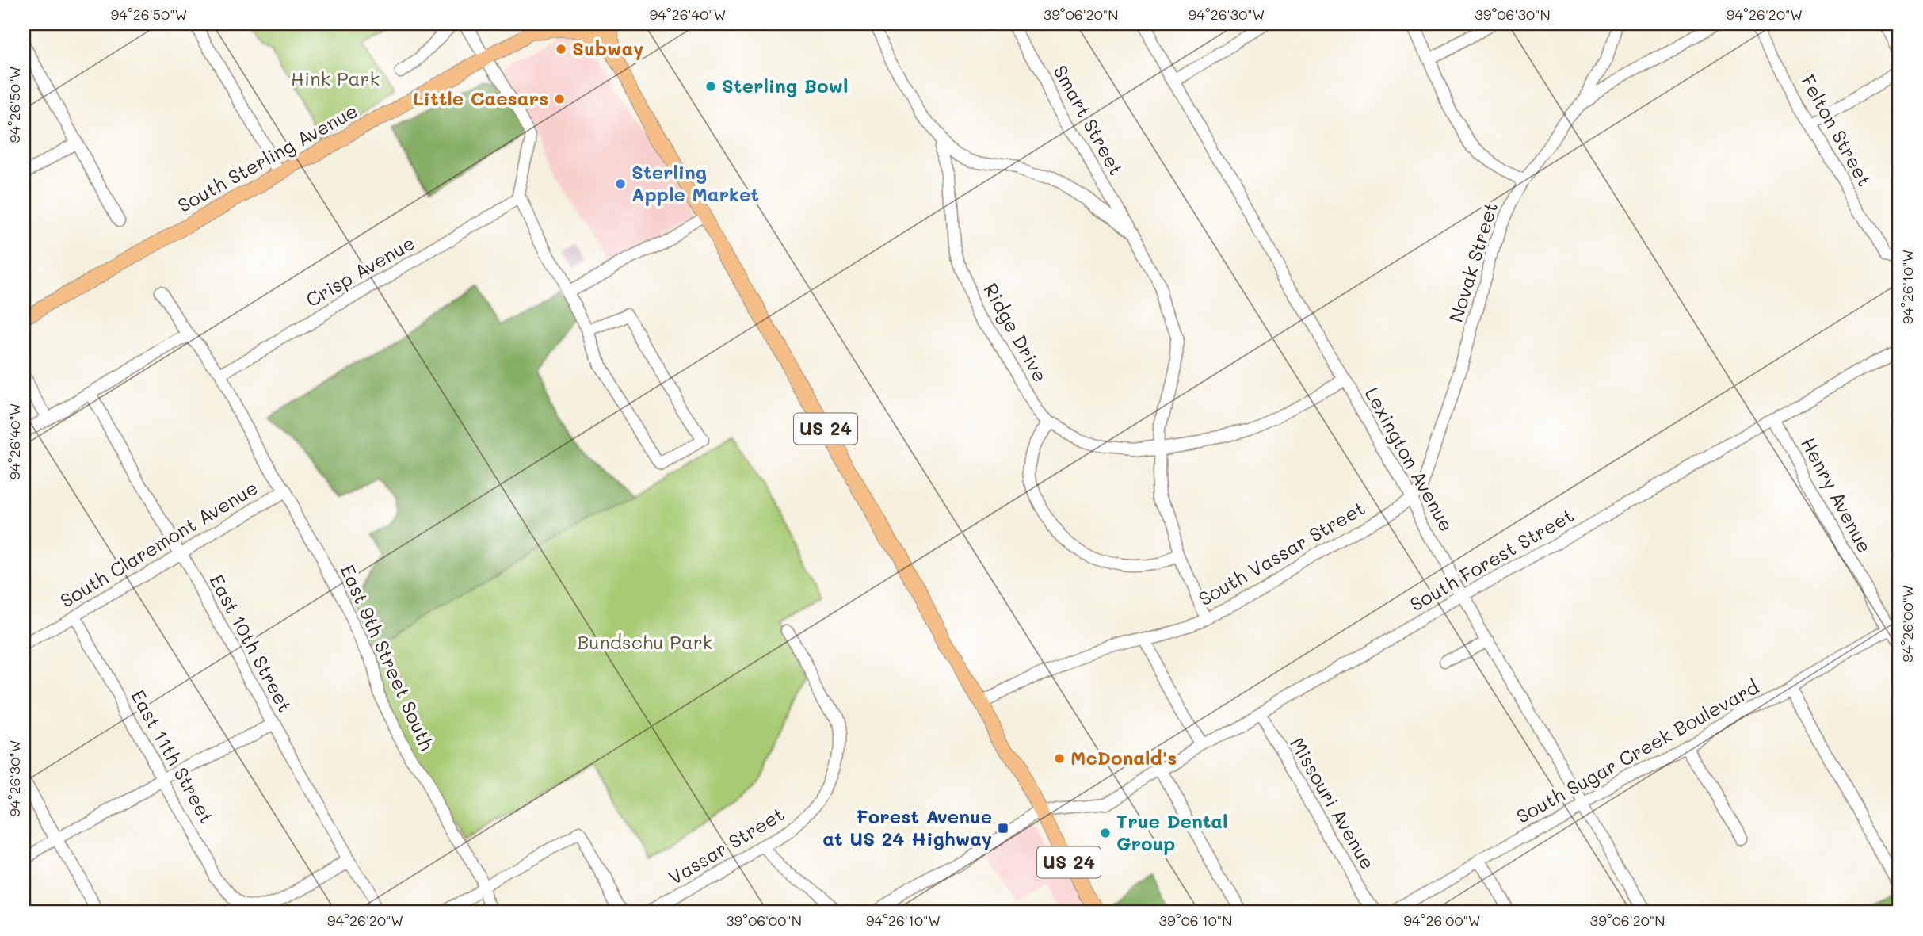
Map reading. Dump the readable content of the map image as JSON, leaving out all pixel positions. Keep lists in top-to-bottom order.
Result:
{
  "streets": {
    "main road": ["South Sterling Avenue", "US 24"],
    "street": [
      "Smart Street",
      "Felton Street",
      "Novak Street",
      "Crisp Avenue",
      "Ridge Drive",
      "Lexington Avenue",
      "Henry Avenue",
      "South Claremont Avenue",
      "South Vassar Street",
      "South Forest Street",
      "East 10th Street",
      "East 9th Street South",
      "South Sugar Creek Boulevard",
      "East 11th Street",
      "Missouri Avenue",
      "Vassar Street"
    ]
  },
  "crossings": [
    ["Smart Street", "Ridge Drive"],
    ["Smart Street", "South Vassar Street"],
    ["Novak Street", "Lexington Avenue"],
    ["Novak Street", "South Vassar Street"],
    ["Crisp Avenue", "East 9th Street South"],
    ["Ridge Drive", "Lexington Avenue"],
    ["US 24", "South Vassar Street"],
    ["US 24", "South Forest Street"],
    ["Lexington Avenue", "South Vassar Street"],
    ["Lexington Avenue", "South Forest Street"],
    ["Lexington Avenue", "South Sugar Creek Boulevard"],
    ["Henry Avenue", "South Forest Street"],
    ["Henry Avenue", "South Sugar Creek Boulevard"],
    ["South Claremont Avenue", "East 10th Street"],
    ["South Claremont Avenue", "East 9th Street South"],
    ["South Claremont Avenue", "East 11th Street"],
    ["South Forest Street", "Missouri Avenue"],
    ["East 10th Street", "East 11th Street"]
  ],
  "parks": ["Hink Park", "Bundschu Park"],
  "places": {
    "other": [
      "Subway",
      "Sterling Bowl",
      "Little Caesars",
      "Sterling Apple Market",
      "McDonald's",
      "True Dental Group"
    ],
    "transit": ["Forest Avenue at US 24 Highway"]
  },
  "coordinates": [
    "94°26'50\"W",
    "94°26'40\"W",
    "39°06'20\"N",
    "94°26'30\"W",
    "39°06'30\"N",
    "94°26'20\"W",
    "94°26'10\"W",
    "94°26'00\"W",
    "39°06'00\"N",
    "39°06'10\"N"
  ]
}
